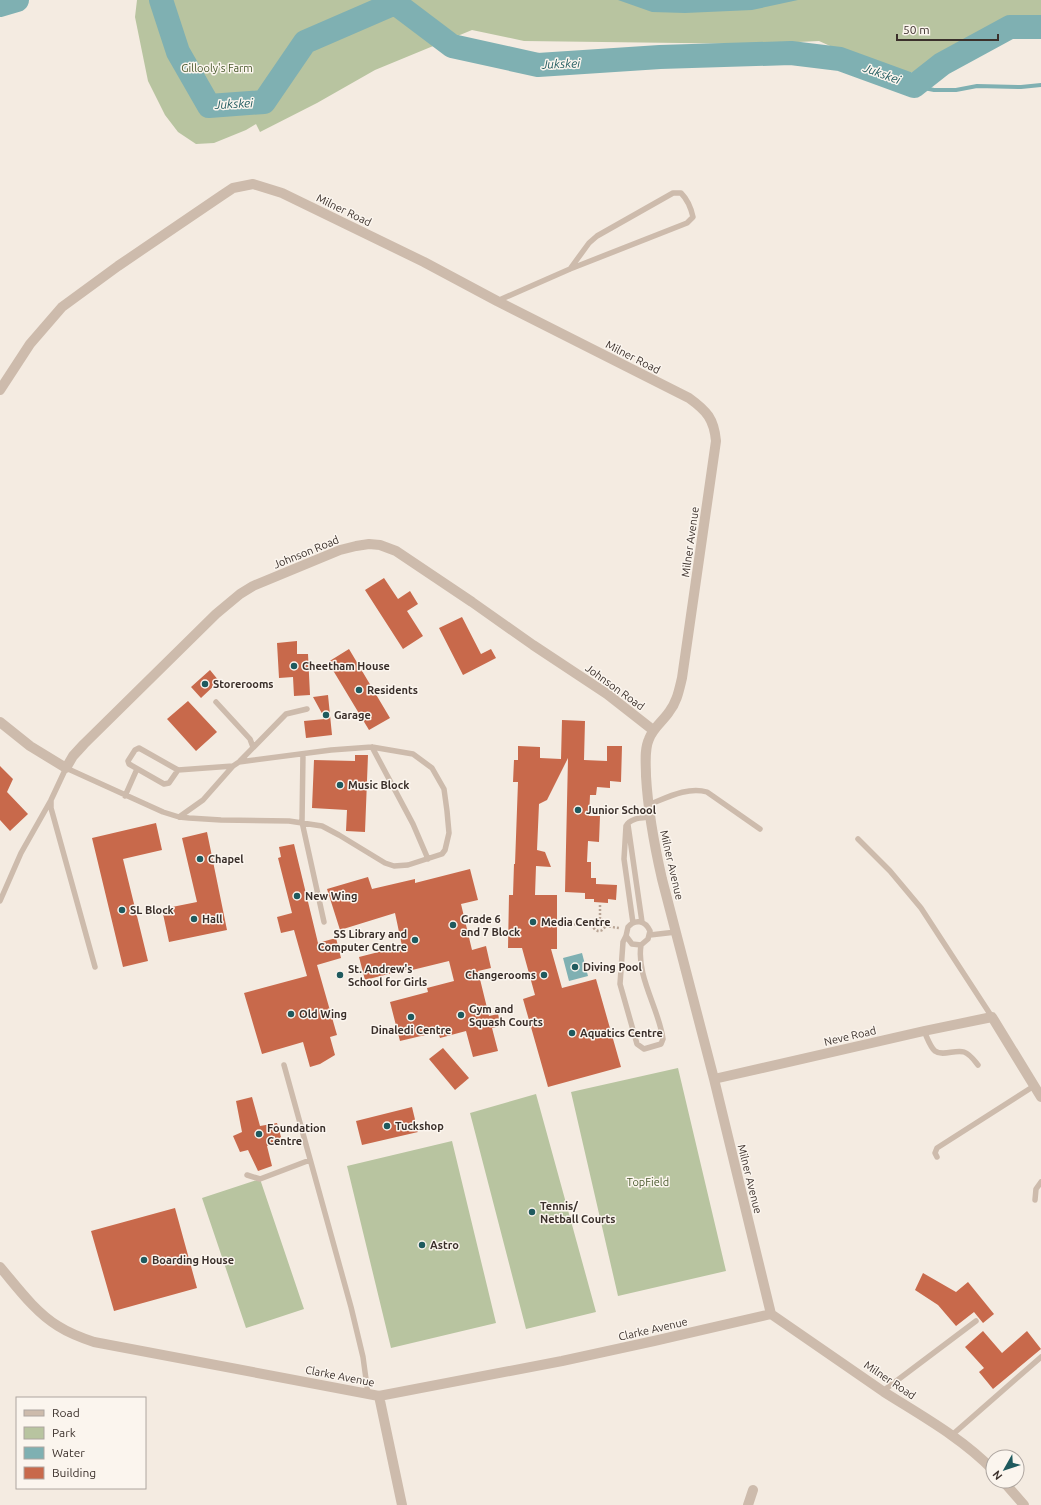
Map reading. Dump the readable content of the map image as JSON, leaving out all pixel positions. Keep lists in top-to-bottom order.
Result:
{
  "streets": {
    "street": [
      "Milner Road",
      "Milner Avenue",
      "Johnson Road",
      "Neve Road",
      "Clarke Avenue"
    ]
  },
  "crossings": [
    ["Milner Road", "Milner Avenue"],
    ["Milner Road", "Clarke Avenue"],
    ["Milner Avenue", "Johnson Road"],
    ["Milner Avenue", "Neve Road"],
    ["Milner Avenue", "Clarke Avenue"]
  ],
  "water": ["Jukskei"],
  "parks": ["Gillooly's Farm", "TopField"],
  "places": [
    "Cheetham House",
    "Storerooms",
    "Residents",
    "Garage",
    "Music Block",
    "Junior School",
    "Chapel",
    "New Wing",
    "SL Block",
    "Hall",
    "Media Centre",
    "Grade 6 and 7 Block",
    "SS Library and Computer Centre",
    "Diving Pool",
    "St. Andrew's School for Girls",
    "Changerooms",
    "Old Wing",
    "Gym and Squash Courts",
    "Dinaledi Centre",
    "Aquatics Centre",
    "Tuckshop",
    "Foundation Centre",
    "Tennis/ Netball Courts",
    "Astro",
    "Boarding House"
  ],
  "legend": [
    "Road",
    "Park",
    "Water",
    "Building"
  ],
  "scale_bar": "50 m",
  "north": "bottom left"
}
